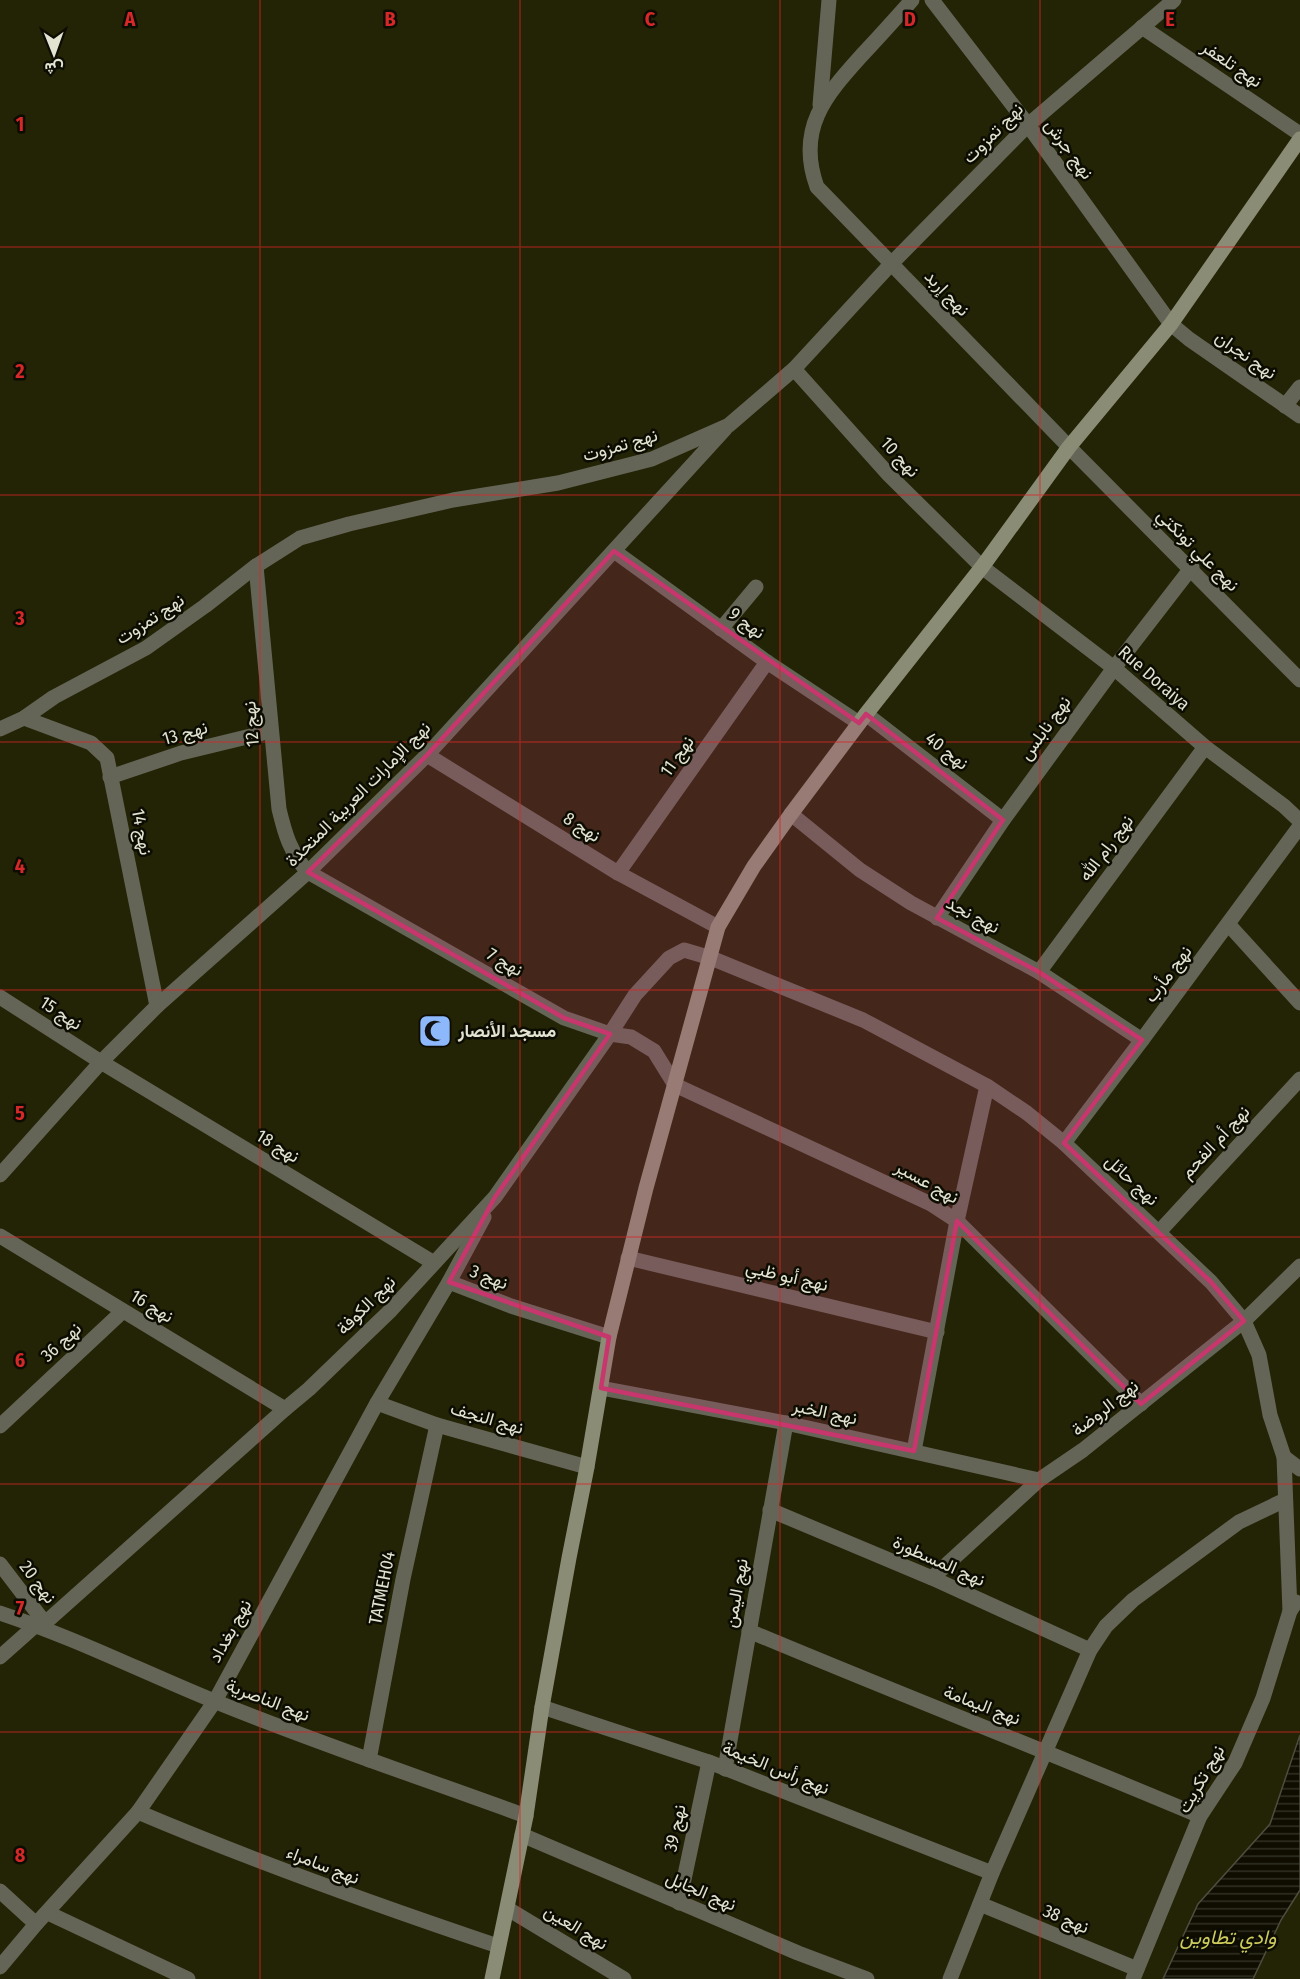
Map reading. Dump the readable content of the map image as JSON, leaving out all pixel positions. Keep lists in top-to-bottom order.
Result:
{
  "streets": {
    "street": [
      "نهج تلعفر",
      "نهج تمزوت",
      "نهج جرش",
      "نهج إربد",
      "نهج نجران",
      "نهج 10",
      "نهج علي تونكتي",
      "نهج 9",
      "Rue Doraiya",
      "نهج 12",
      "نهج نابلس",
      "نهج 13",
      "نهج 40",
      "نهج 11",
      "نهج الإمارات العربية المتحدة",
      "نهج 8",
      "نهج 14",
      "نهج رام الله",
      "نهج نجد",
      "نهج 7",
      "نهج مأرب",
      "نهج 15",
      "نهج أم الفحم",
      "نهج 18",
      "نهج حائل",
      "نهج عسير",
      "نهج أبو ظبي",
      "نهج 3",
      "نهج الكوفة",
      "نهج 16",
      "نهج 36",
      "نهج الروضة",
      "نهج الخبر",
      "نهج النجف",
      "نهج المسطورة",
      "نهج 20",
      "TATMEH04",
      "نهج اليمن",
      "نهج بغداد",
      "نهج الناصرية",
      "نهج اليمامة",
      "نهج رأس الخيمة",
      "نهج تكريت",
      "نهج 39",
      "نهج سامراء",
      "نهج الجابل",
      "نهج 38",
      "نهج العين"
    ]
  },
  "crossings": [
    ["نهج تلعفر", "نهج تمزوت"],
    ["نهج تمزوت", "نهج جرش"],
    ["نهج تمزوت", "نهج إربد"],
    ["نهج تمزوت", "نهج 10"],
    ["نهج تمزوت", "نهج 12"],
    ["نهج تمزوت", "نهج الإمارات العربية المتحدة"],
    ["نهج تمزوت", "نهج 14"],
    ["نهج جرش", "نهج نجران"],
    ["نهج إربد", "نهج علي تونكتي"],
    ["نهج 10", "Rue Doraiya"],
    ["نهج علي تونكتي", "نهج نابلس"],
    ["نهج 9", "نهج 40"],
    ["نهج 9", "نهج 11"],
    ["نهج 9", "نهج الإمارات العربية المتحدة"],
    ["Rue Doraiya", "نهج نابلس"],
    ["Rue Doraiya", "نهج رام الله"],
    ["نهج 12", "نهج 13"],
    ["نهج 12", "نهج الإمارات العربية المتحدة"],
    ["نهج 12", "نهج 7"],
    ["نهج نابلس", "نهج 40"],
    ["نهج نابلس", "نهج نجد"],
    ["نهج 13", "نهج 14"],
    ["نهج 11", "نهج 8"],
    ["نهج الإمارات العربية المتحدة", "نهج 8"],
    ["نهج الإمارات العربية المتحدة", "نهج 14"],
    ["نهج الإمارات العربية المتحدة", "نهج 7"],
    ["نهج الإمارات العربية المتحدة", "نهج 15"],
    ["نهج الإمارات العربية المتحدة", "نهج 18"],
    ["نهج رام الله", "نهج نجد"],
    ["نهج نجد", "نهج مأرب"],
    ["نهج 7", "نهج عسير"],
    ["نهج 7", "نهج الكوفة"],
    ["نهج مأرب", "نهج حائل"],
    ["نهج 15", "نهج 18"],
    ["نهج أم الفحم", "نهج حائل"],
    ["نهج 18", "نهج الكوفة"],
    ["نهج حائل", "نهج الكوفة"],
    ["نهج حائل", "نهج الروضة"],
    ["نهج حائل", "نهج تكريت"],
    ["نهج عسير", "نهج الروضة"],
    ["نهج 3", "نهج الكوفة"],
    ["نهج 3", "نهج بغداد"],
    ["نهج الكوفة", "نهج 16"],
    ["نهج الكوفة", "نهج 20"],
    ["نهج الكوفة", "نهج الناصرية"],
    ["نهج 16", "نهج 36"],
    ["نهج الروضة", "نهج الخبر"],
    ["نهج الروضة", "نهج المسطورة"],
    ["نهج الخبر", "نهج اليمن"],
    ["نهج النجف", "TATMEH04"],
    ["نهج النجف", "نهج بغداد"],
    ["نهج المسطورة", "نهج اليمن"],
    ["نهج 20", "نهج الناصرية"],
    ["TATMEH04", "نهج الناصرية"],
    ["نهج اليمن", "نهج اليمامة"],
    ["نهج اليمن", "نهج رأس الخيمة"],
    ["نهج بغداد", "نهج الناصرية"],
    ["نهج بغداد", "نهج سامراء"],
    ["نهج اليمامة", "نهج تكريت"],
    ["نهج رأس الخيمة", "نهج 39"],
    ["نهج تكريت", "نهج 38"],
    ["نهج 39", "نهج الجابل"]
  ],
  "water": ["وادي تطاوين"],
  "places": {
    "mosque": ["مسجد الأنصار"]
  },
  "north": "bottom",
  "grid": {
    "columns": [
      "A",
      "B",
      "C",
      "D",
      "E"
    ],
    "rows": [
      "1",
      "2",
      "3",
      "4",
      "5",
      "6",
      "7",
      "8"
    ]
  }
}
